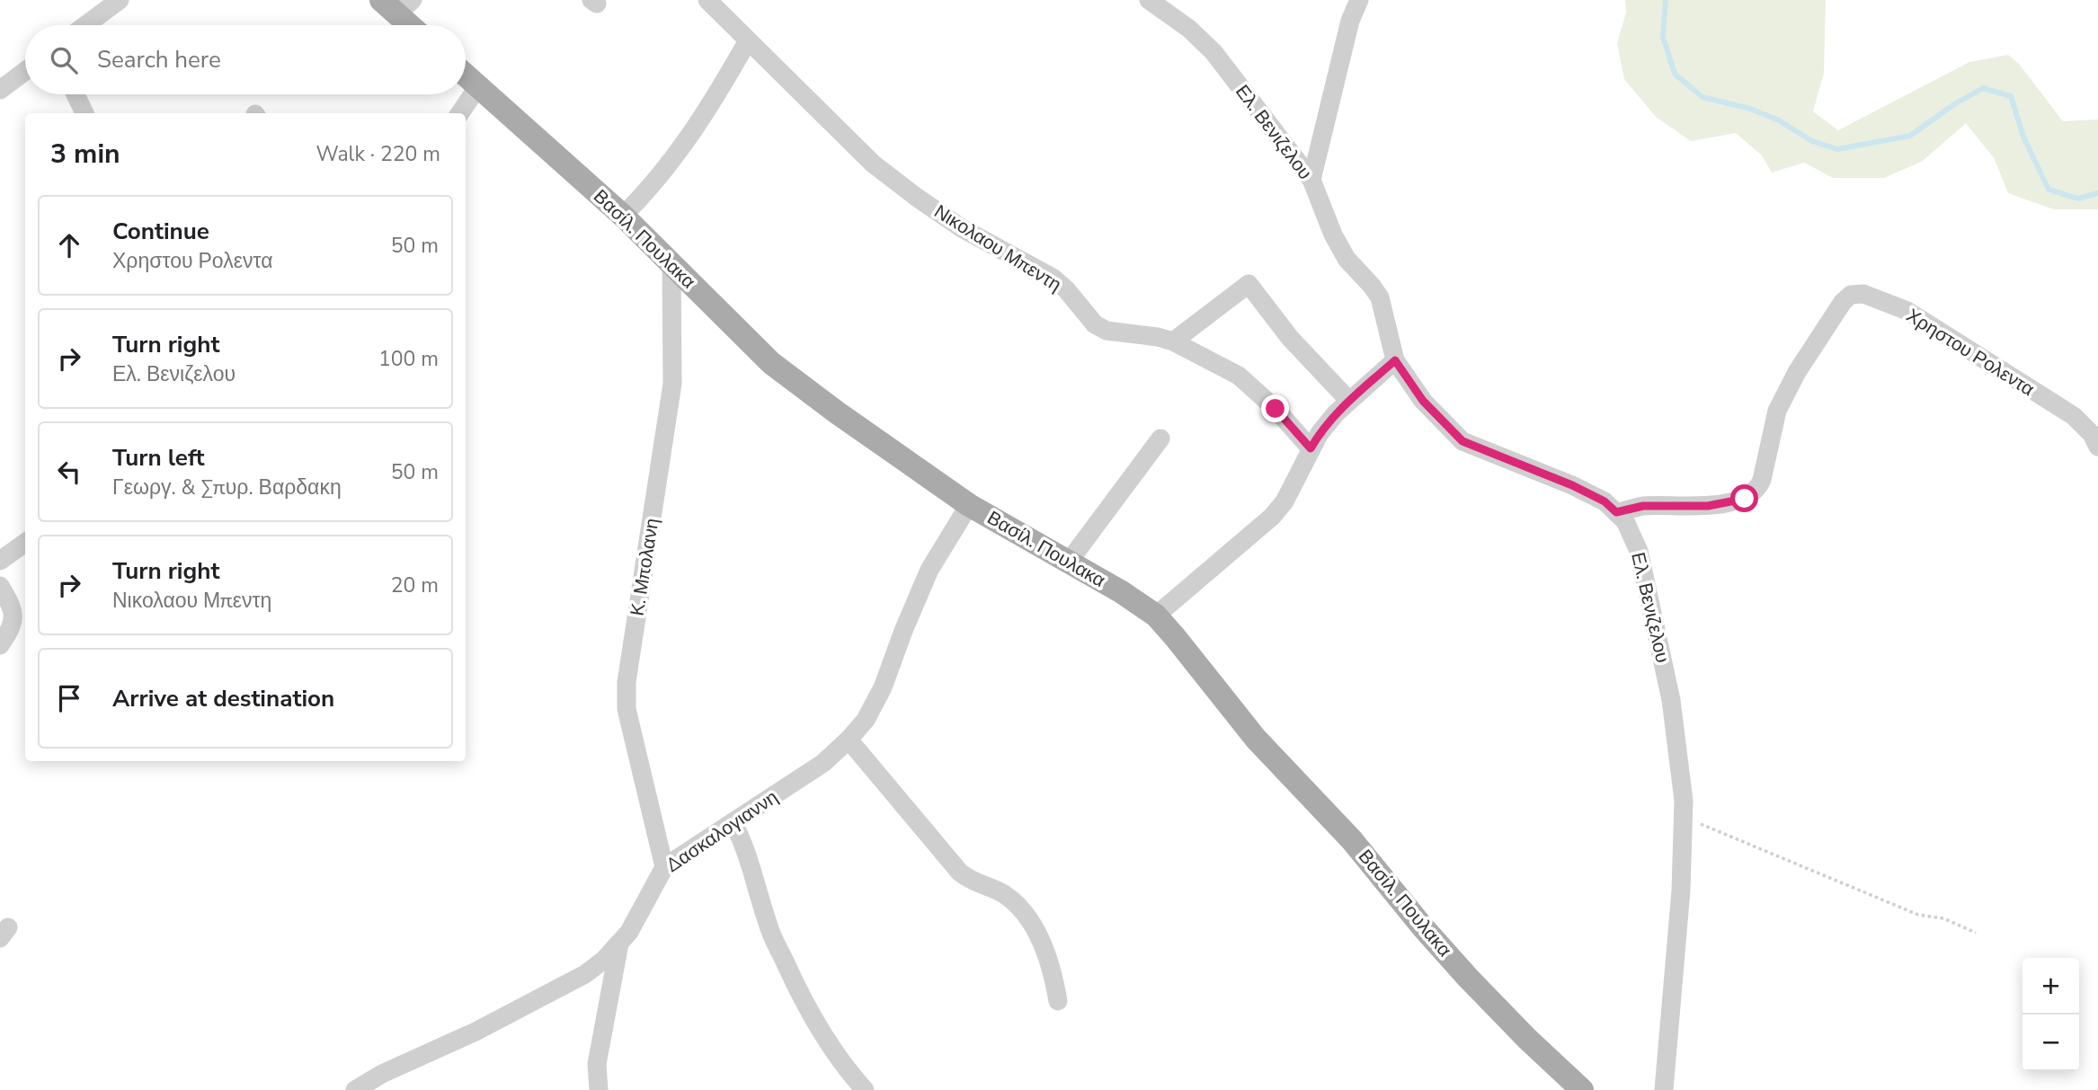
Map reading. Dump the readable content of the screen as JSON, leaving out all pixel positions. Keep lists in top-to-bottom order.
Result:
{
  "streets": {
    "main road": ["Βασίλ. Πουλακα"],
    "street": [
      "Ελ. Βενιζελου",
      "Νικολαου Μπεντη",
      "Χρηστου Ρολεντα",
      "Κ. Μπολανη",
      "Δασκαλογιαννη"
    ]
  },
  "crossings": [
    ["Ελ. Βενιζελου", "Χρηστου Ρολεντα"],
    ["Βασίλ. Πουλακα", "Κ. Μπολανη"],
    ["Βασίλ. Πουλακα", "Δασκαλογιαννη"],
    ["Κ. Μπολανη", "Δασκαλογιαννη"]
  ],
  "page": {
    "search": "Search here",
    "heading": ["3 min", "Walk · 220 m"],
    "list": [
      ["Continue", "Χρηστου Ρολεντα", "50 m"],
      ["Turn right", "Ελ. Βενιζελου", "100 m"],
      ["Turn left", "Γεωργ. & Σπυρ. Βαρδακη", "50 m"],
      ["Turn right", "Νικολαου Μπεντη", "20 m"],
      "Arrive at destination"
    ],
    "map_buttons": ["+", "−"]
  }
}
